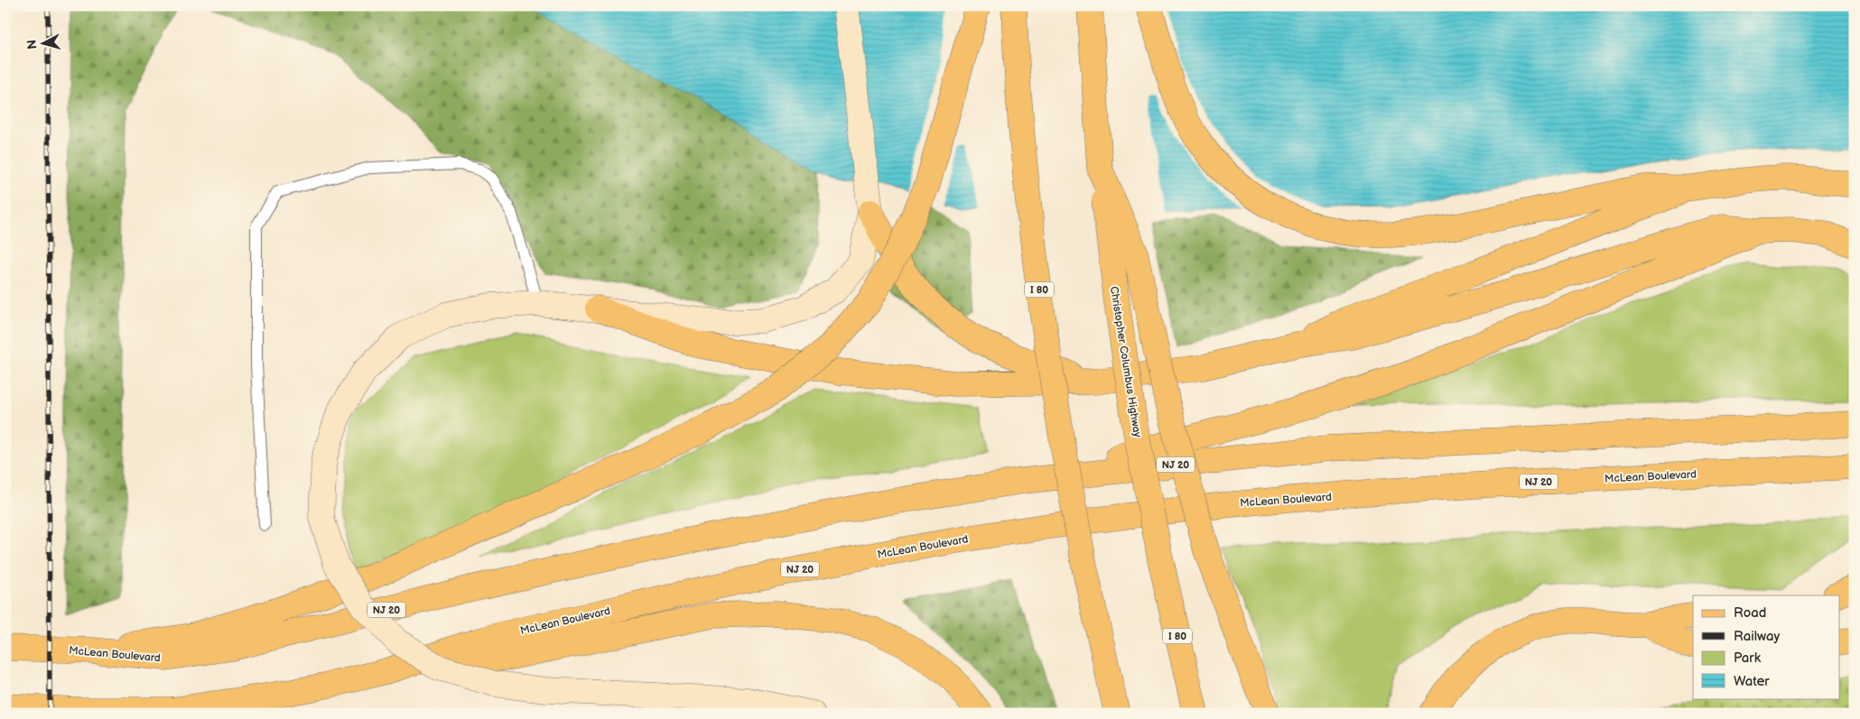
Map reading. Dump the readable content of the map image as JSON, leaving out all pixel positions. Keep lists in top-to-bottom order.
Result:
{
  "streets": {
    "main road": [
      "I 80",
      "Christopher Columbus Highway",
      "NJ 20",
      "McLean Boulevard"
    ]
  },
  "legend": [
    "Road",
    "Railway",
    "Park",
    "Water"
  ],
  "north": "left"
}
